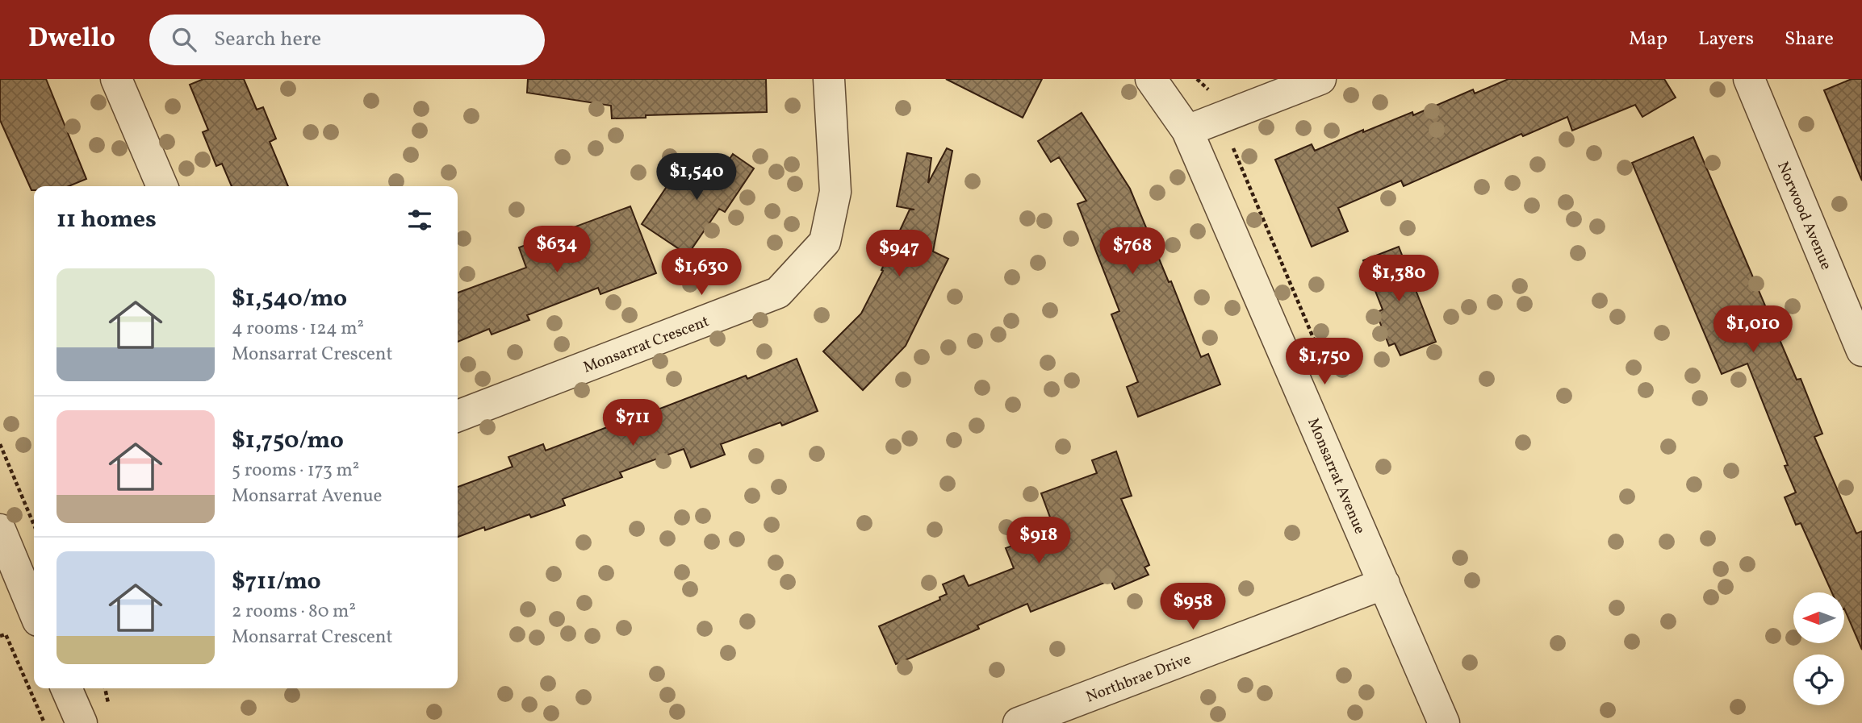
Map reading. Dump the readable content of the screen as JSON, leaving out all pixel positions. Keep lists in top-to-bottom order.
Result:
{
  "streets": {
    "street": [
      "Norwood Avenue",
      "Monsarrat Crescent",
      "Monsarrat Avenue",
      "Northbrae Drive"
    ]
  },
  "crossings": [
    ["Monsarrat Avenue", "Northbrae Drive"]
  ],
  "north": "left",
  "page": {
    "header": "Dwello",
    "search": "Search here",
    "nav": ["Map", "Layers", "Share"],
    "price": [
      "$1,540",
      "$634",
      "$768",
      "$947",
      "$1,630",
      "$1,380",
      "$1,010",
      "$1,750",
      "$711",
      "$918",
      "$958"
    ],
    "heading": "11 homes",
    "list": [
      {
        "name": "$1,540/mo",
        "note": "4 rooms · 124 m² · Monsarrat Crescent"
      },
      {
        "name": "$1,750/mo",
        "note": "5 rooms · 173 m² · Monsarrat Avenue"
      },
      {
        "name": "$711/mo",
        "note": "2 rooms · 80 m² · Monsarrat Crescent"
      }
    ]
  }
}
